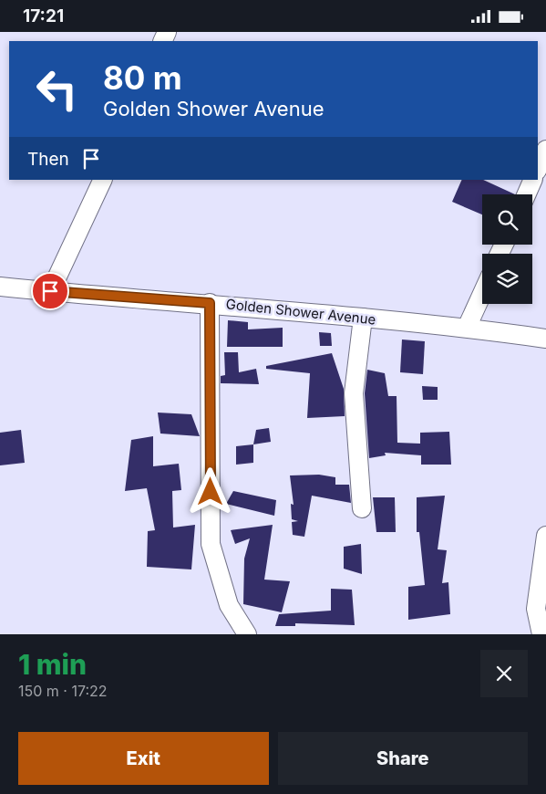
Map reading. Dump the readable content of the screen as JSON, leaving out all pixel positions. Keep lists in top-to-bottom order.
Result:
{
  "streets": {
    "street": ["Golden Shower Avenue"]
  },
  "page": {
    "status": "17:21",
    "turn": ["80 m", "Golden Shower Avenue"],
    "then": "Then",
    "heading": ["1 min", "150 m · 17:22"],
    "buttons": ["Exit", "Share"]
  }
}
